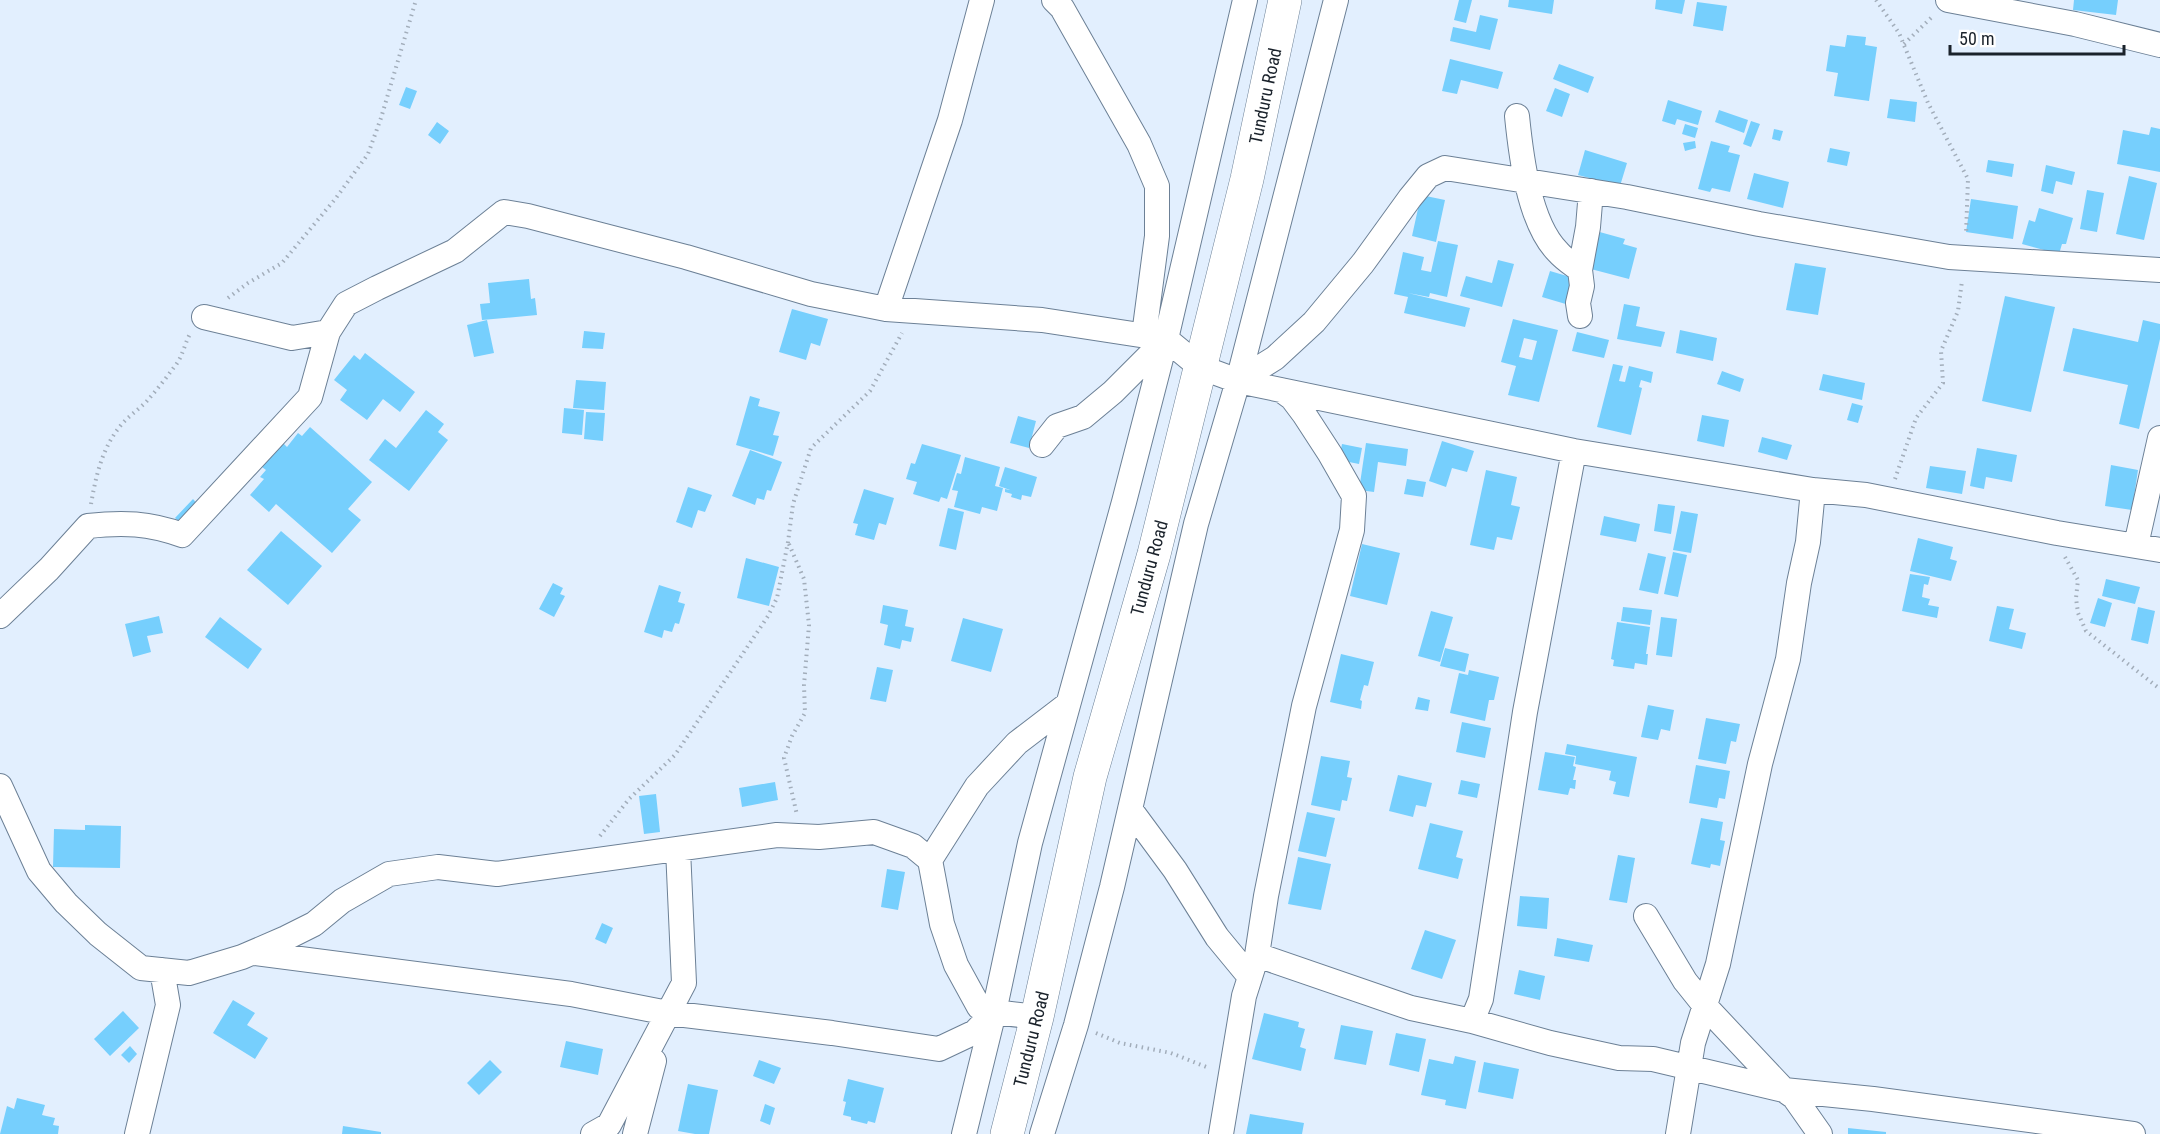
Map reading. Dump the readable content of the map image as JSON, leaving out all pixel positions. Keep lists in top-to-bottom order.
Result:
{
  "streets": {
    "highway": ["Tunduru Road"]
  },
  "scale_bar": "50 m"
}
